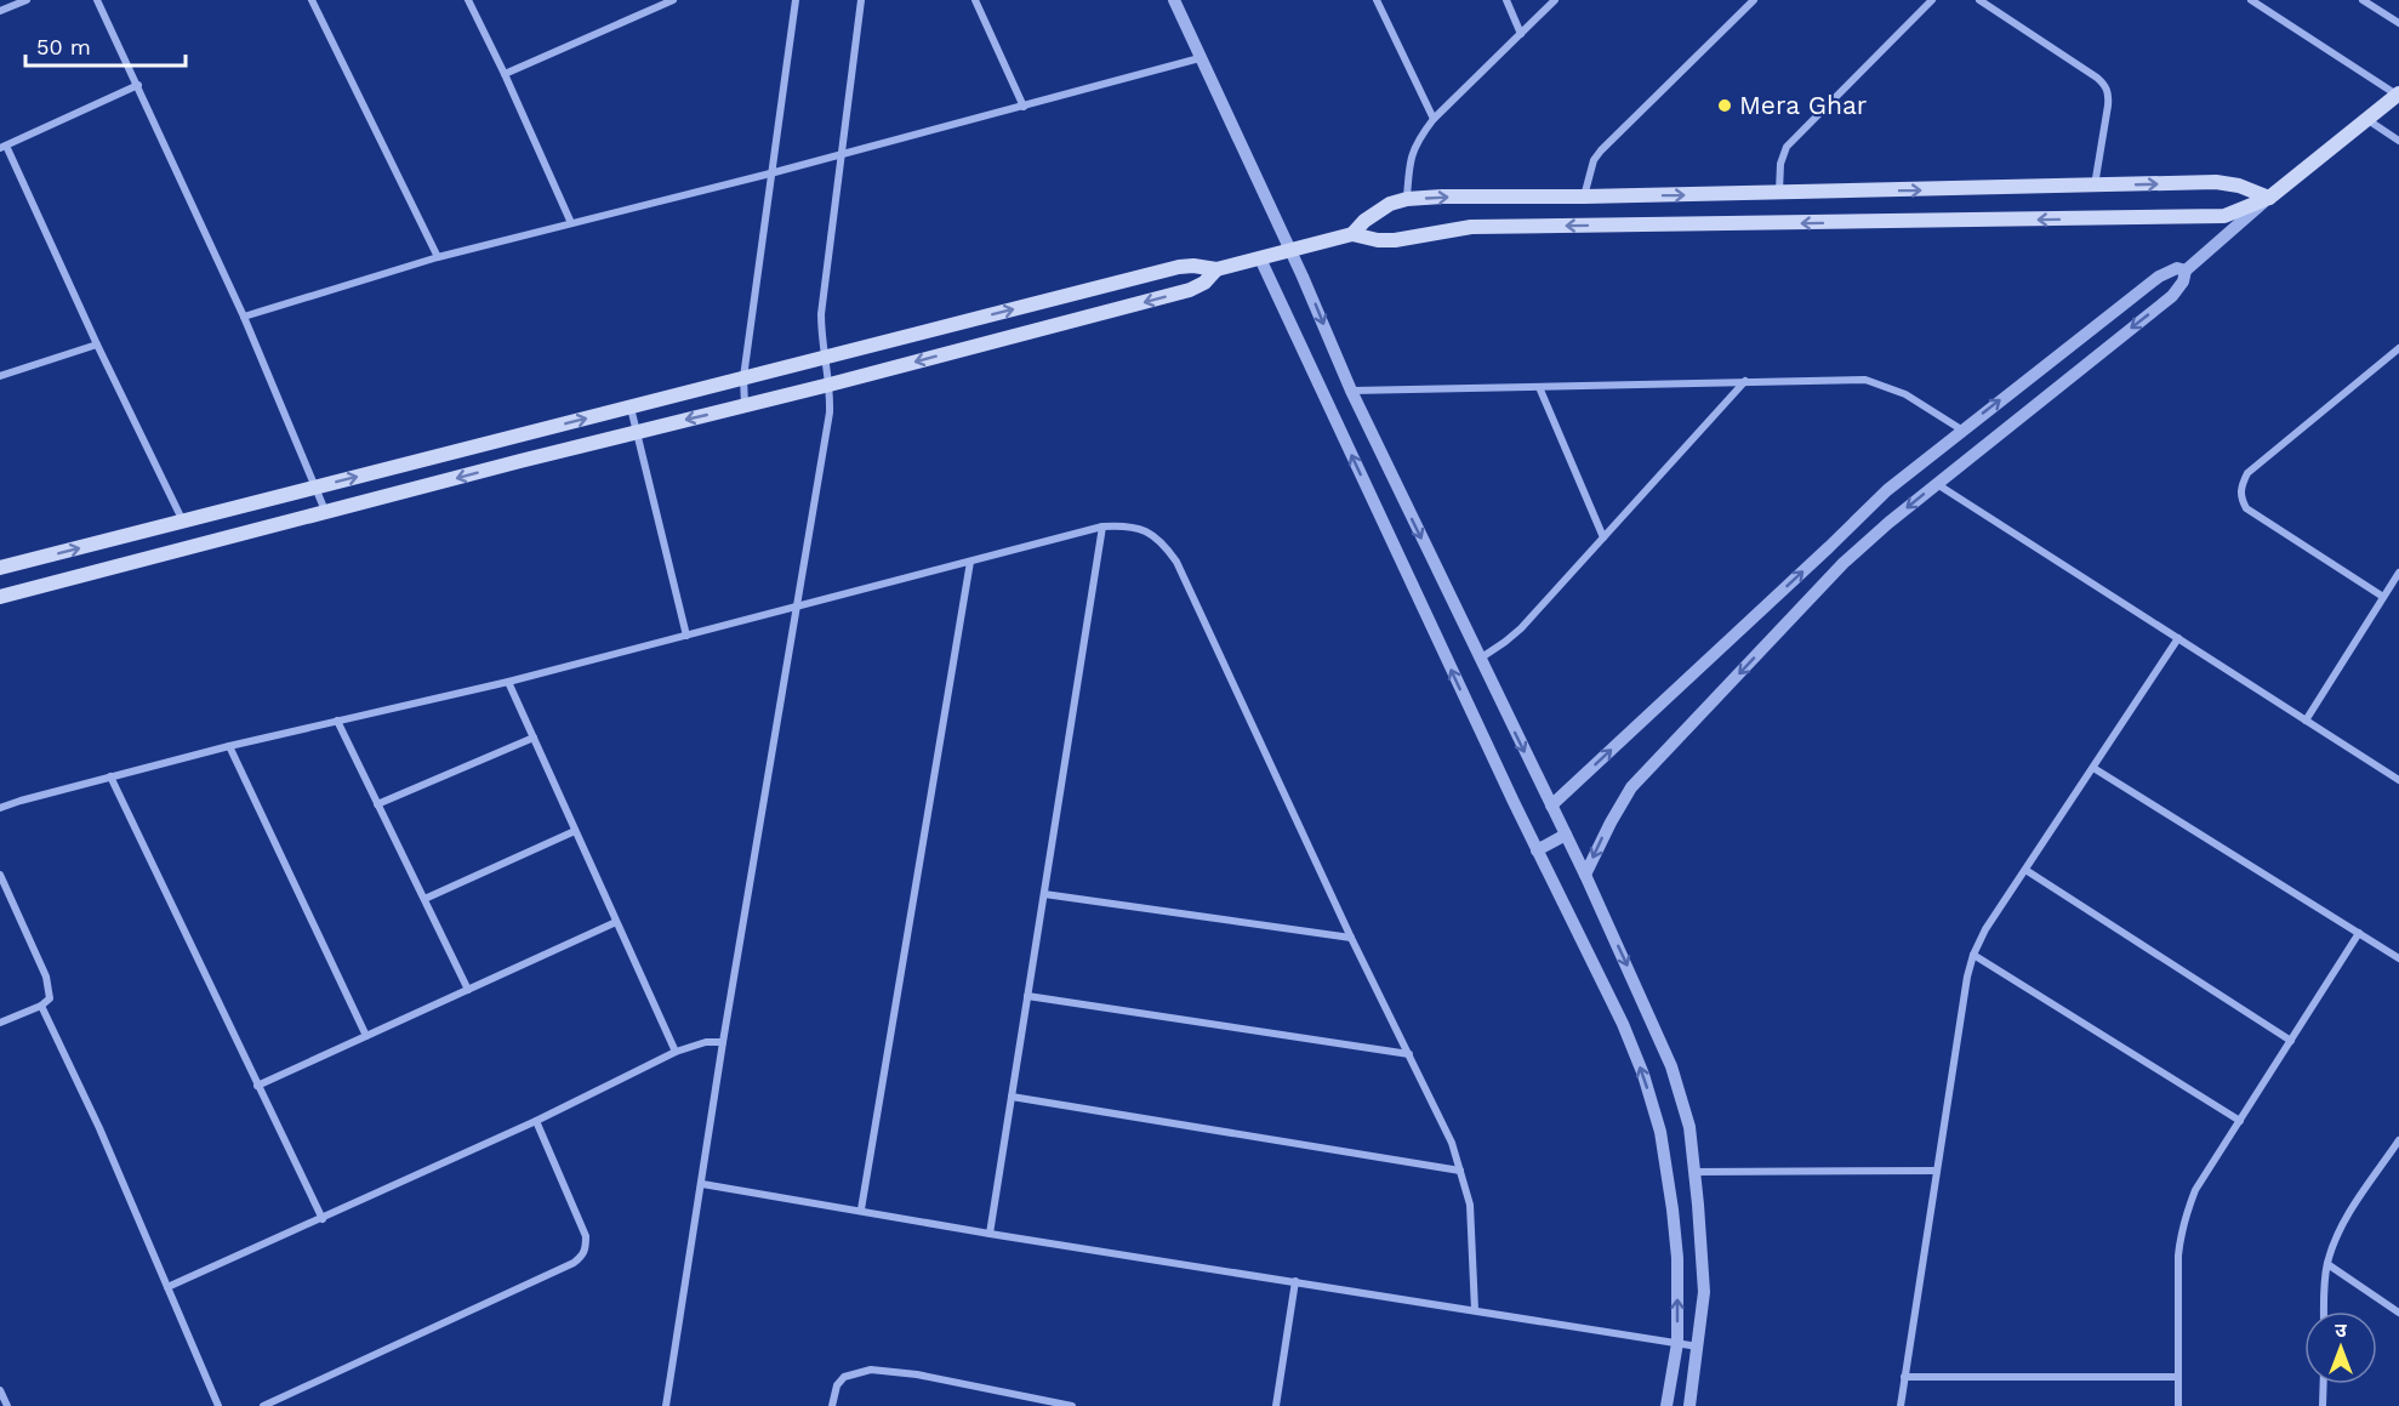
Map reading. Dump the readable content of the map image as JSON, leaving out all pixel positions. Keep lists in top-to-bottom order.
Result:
{
  "places": ["Mera Ghar"],
  "scale_bar": "50 m",
  "north": "top"
}
